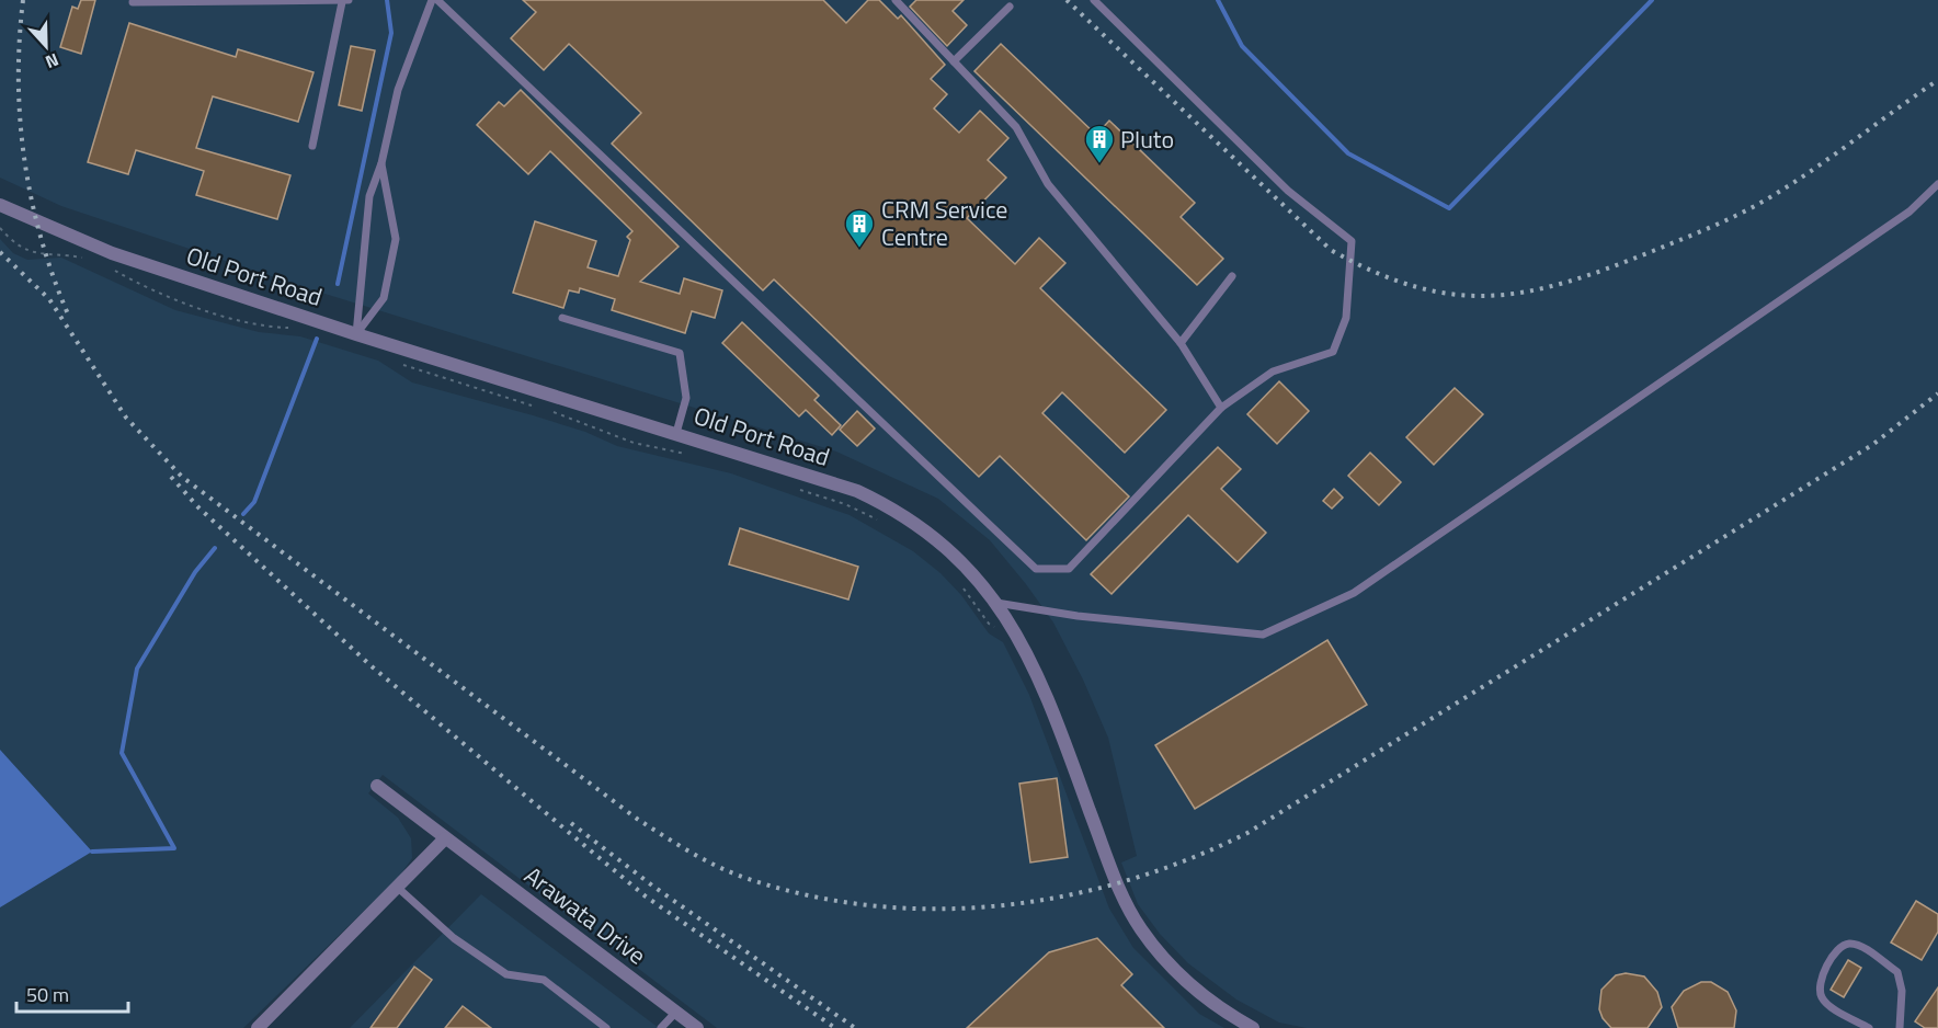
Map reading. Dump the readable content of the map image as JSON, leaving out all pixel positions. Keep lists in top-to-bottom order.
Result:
{
  "streets": {
    "street": ["Old Port Road", "Arawata Drive"]
  },
  "places": {
    "building": ["Pluto", "CRM Service Centre"]
  },
  "scale_bar": "50 m",
  "north": "bottom"
}
